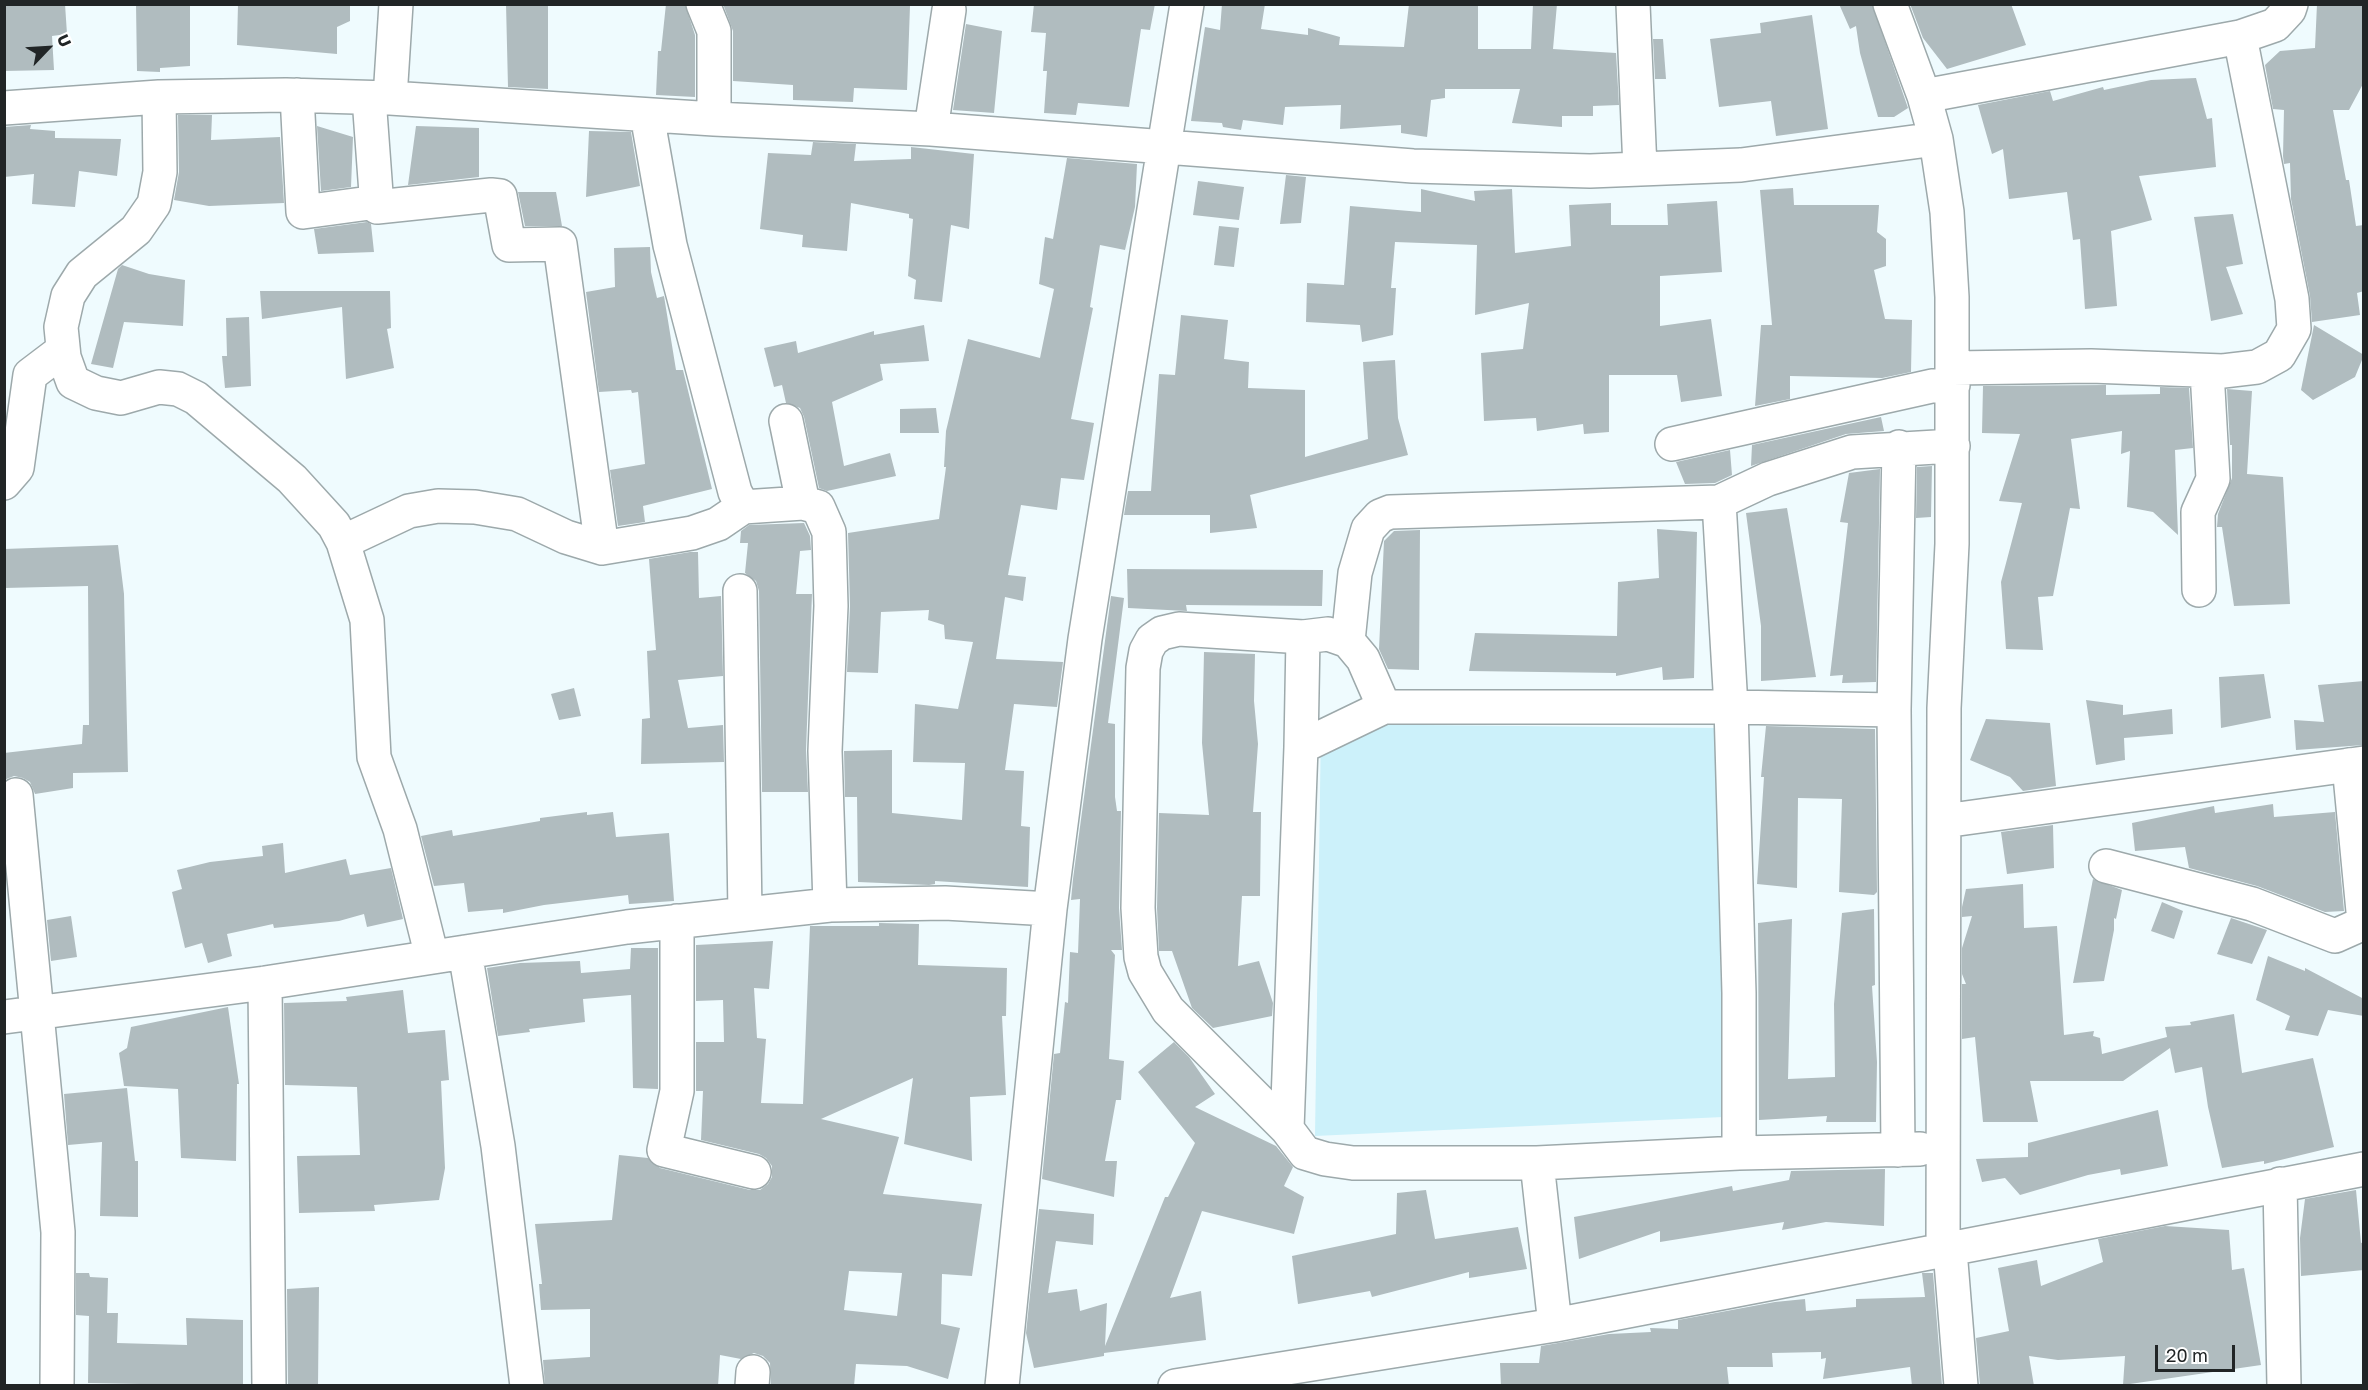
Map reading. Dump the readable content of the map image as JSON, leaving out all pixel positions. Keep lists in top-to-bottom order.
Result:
{
  "scale_bar": "20 m",
  "north": "top right"
}
